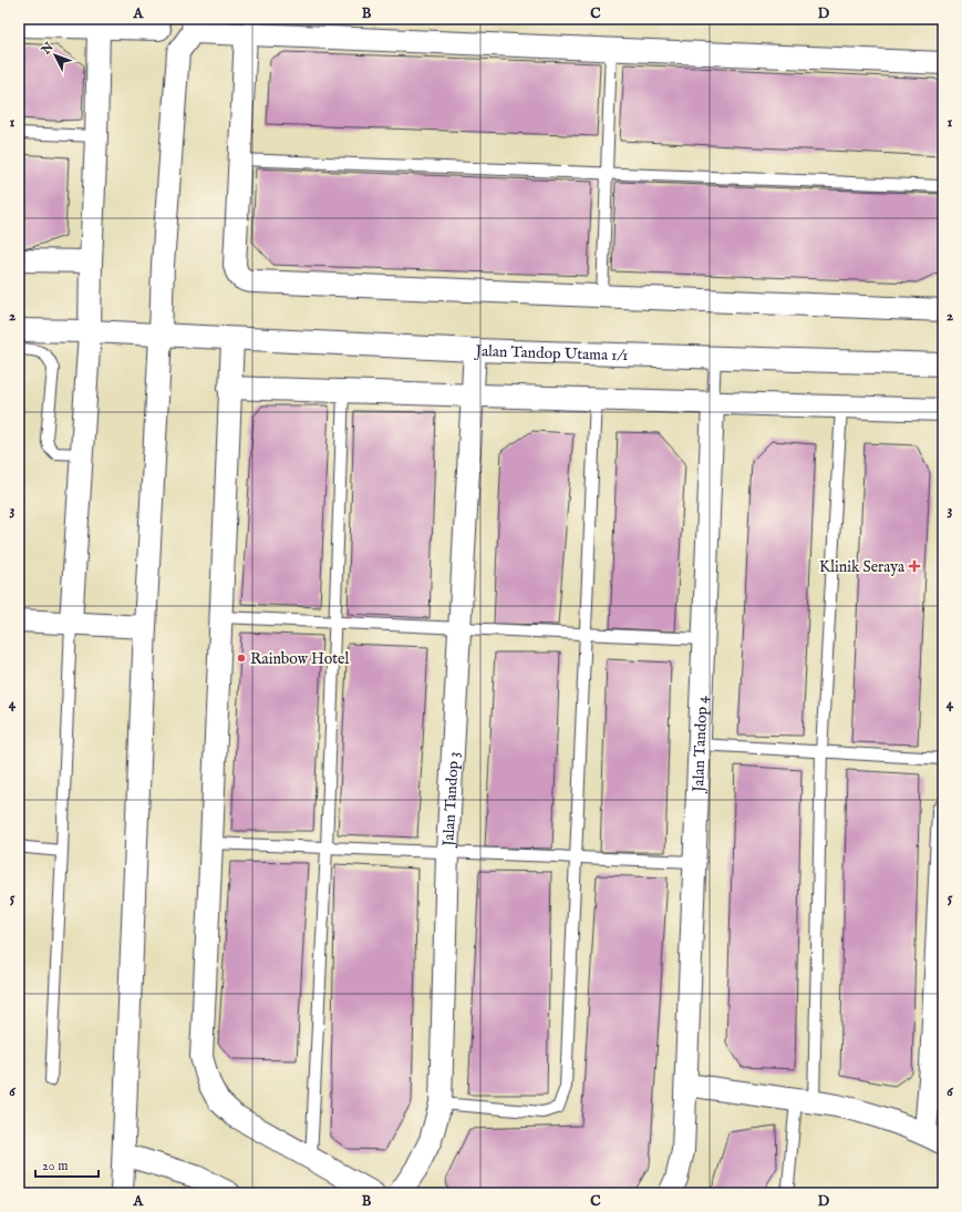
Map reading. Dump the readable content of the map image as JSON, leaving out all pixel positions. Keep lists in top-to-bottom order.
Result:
{
  "streets": {
    "street": ["Jalan Tandop Utama 1/1", "Jalan Tandop 4", "Jalan Tandop 3"]
  },
  "crossings": [
    ["Jalan Tandop Utama 1/1", "Jalan Tandop 3"]
  ],
  "places": {
    "health": ["Klinik Seraya"],
    "other": ["Rainbow Hotel"]
  },
  "scale_bar": "20 m",
  "north": "top left",
  "grid": {
    "columns": [
      "A",
      "B",
      "C",
      "D"
    ],
    "rows": [
      "1",
      "2",
      "3",
      "4",
      "5",
      "6"
    ]
  }
}
